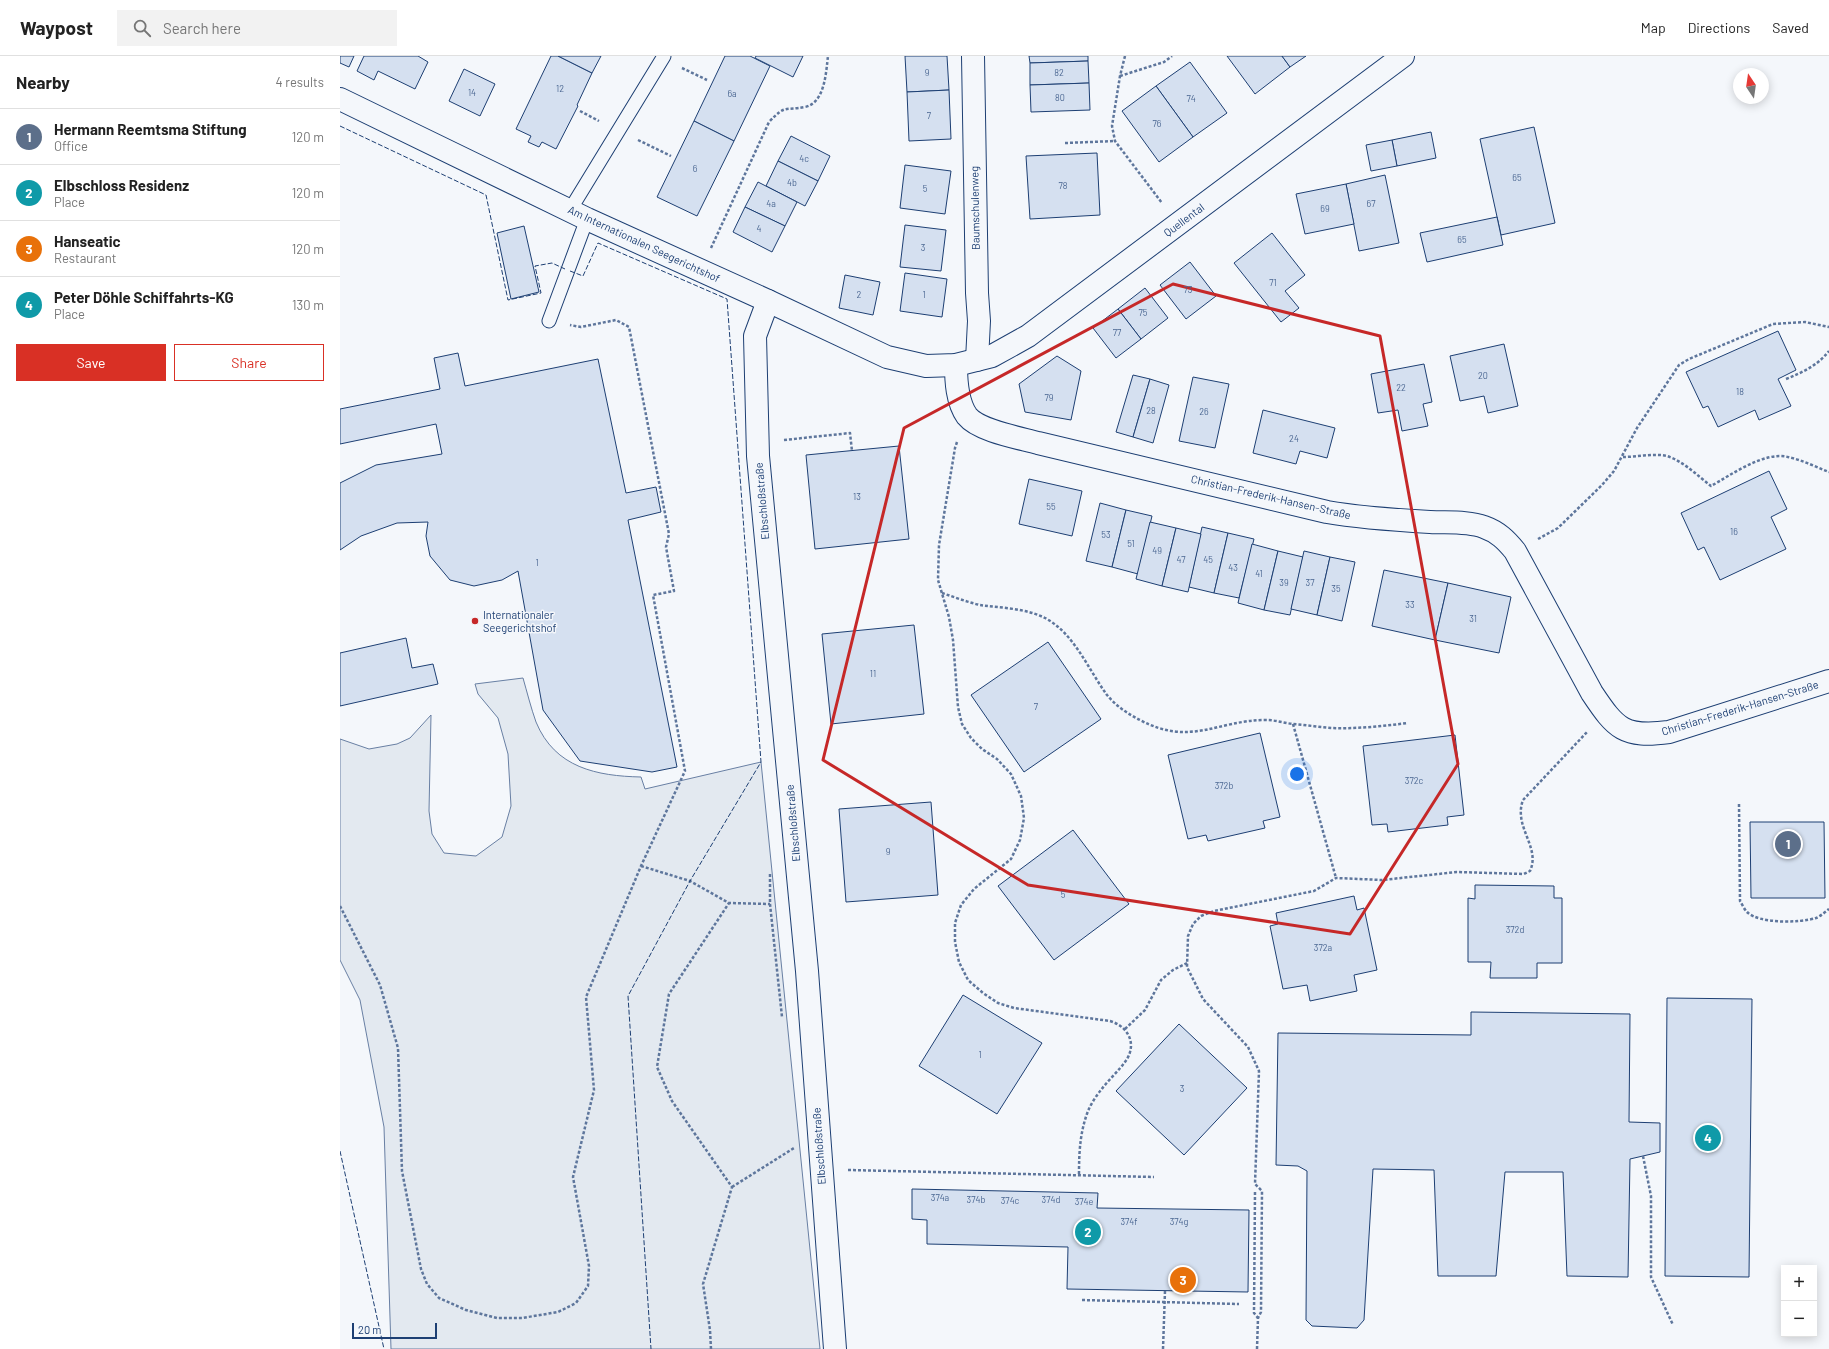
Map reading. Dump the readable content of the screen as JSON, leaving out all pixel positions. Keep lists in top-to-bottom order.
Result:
{
  "streets": {
    "street": [
      "Baumschulenweg",
      "Quellental",
      "Am Internationalen Seegerichtshof",
      "Christian-Frederik-Hansen-Straße",
      "Elbschloßstraße"
    ]
  },
  "crossings": [
    ["Baumschulenweg", "Quellental"],
    ["Quellental", "Am Internationalen Seegerichtshof"],
    ["Quellental", "Christian-Frederik-Hansen-Straße"],
    ["Am Internationalen Seegerichtshof", "Christian-Frederik-Hansen-Straße"],
    ["Am Internationalen Seegerichtshof", "Elbschloßstraße"]
  ],
  "places": ["Internationaler Seegerichtshof"],
  "house_numbers": [
    "9",
    "82",
    "12",
    "14",
    "6a",
    "80",
    "74",
    "7",
    "76",
    "4c",
    "6",
    "65",
    "4b",
    "78",
    "5",
    "4a",
    "67",
    "69",
    "4",
    "65",
    "3",
    "71",
    "73",
    "2",
    "1",
    "75",
    "77",
    "20",
    "22",
    "18",
    "79",
    "28",
    "26",
    "24",
    "13",
    "55",
    "16",
    "53",
    "51",
    "49",
    "47",
    "45",
    "1",
    "43",
    "41",
    "39",
    "37",
    "35",
    "33",
    "31",
    "11",
    "7",
    "372c",
    "372b",
    "9",
    "5",
    "372d",
    "372a",
    "1",
    "3",
    "374a",
    "374b",
    "374d",
    "374c",
    "374e",
    "374f",
    "374g"
  ],
  "scale_bar": "20 m",
  "north": "top",
  "page": {
    "header": "Waypost",
    "search": "Search here",
    "nav": ["Map", "Directions", "Saved"],
    "heading": ["Nearby", "4 results"],
    "list": [
      {
        "mark": "1",
        "name": "Hermann Reemtsma Stiftung",
        "note": "Office",
        "value": "120 m"
      },
      {
        "mark": "2",
        "name": "Elbschloss Residenz",
        "note": "Place",
        "value": "120 m"
      },
      {
        "mark": "3",
        "name": "Hanseatic",
        "note": "Restaurant",
        "value": "120 m"
      },
      {
        "mark": "4",
        "name": "Peter Döhle Schiffahrts-KG",
        "note": "Place",
        "value": "130 m"
      }
    ],
    "buttons": ["Save", "Share"],
    "pins": [
      "1",
      "4",
      "2",
      "3"
    ],
    "map_buttons": ["+", "−"],
    "scale": "20 m"
  }
}
